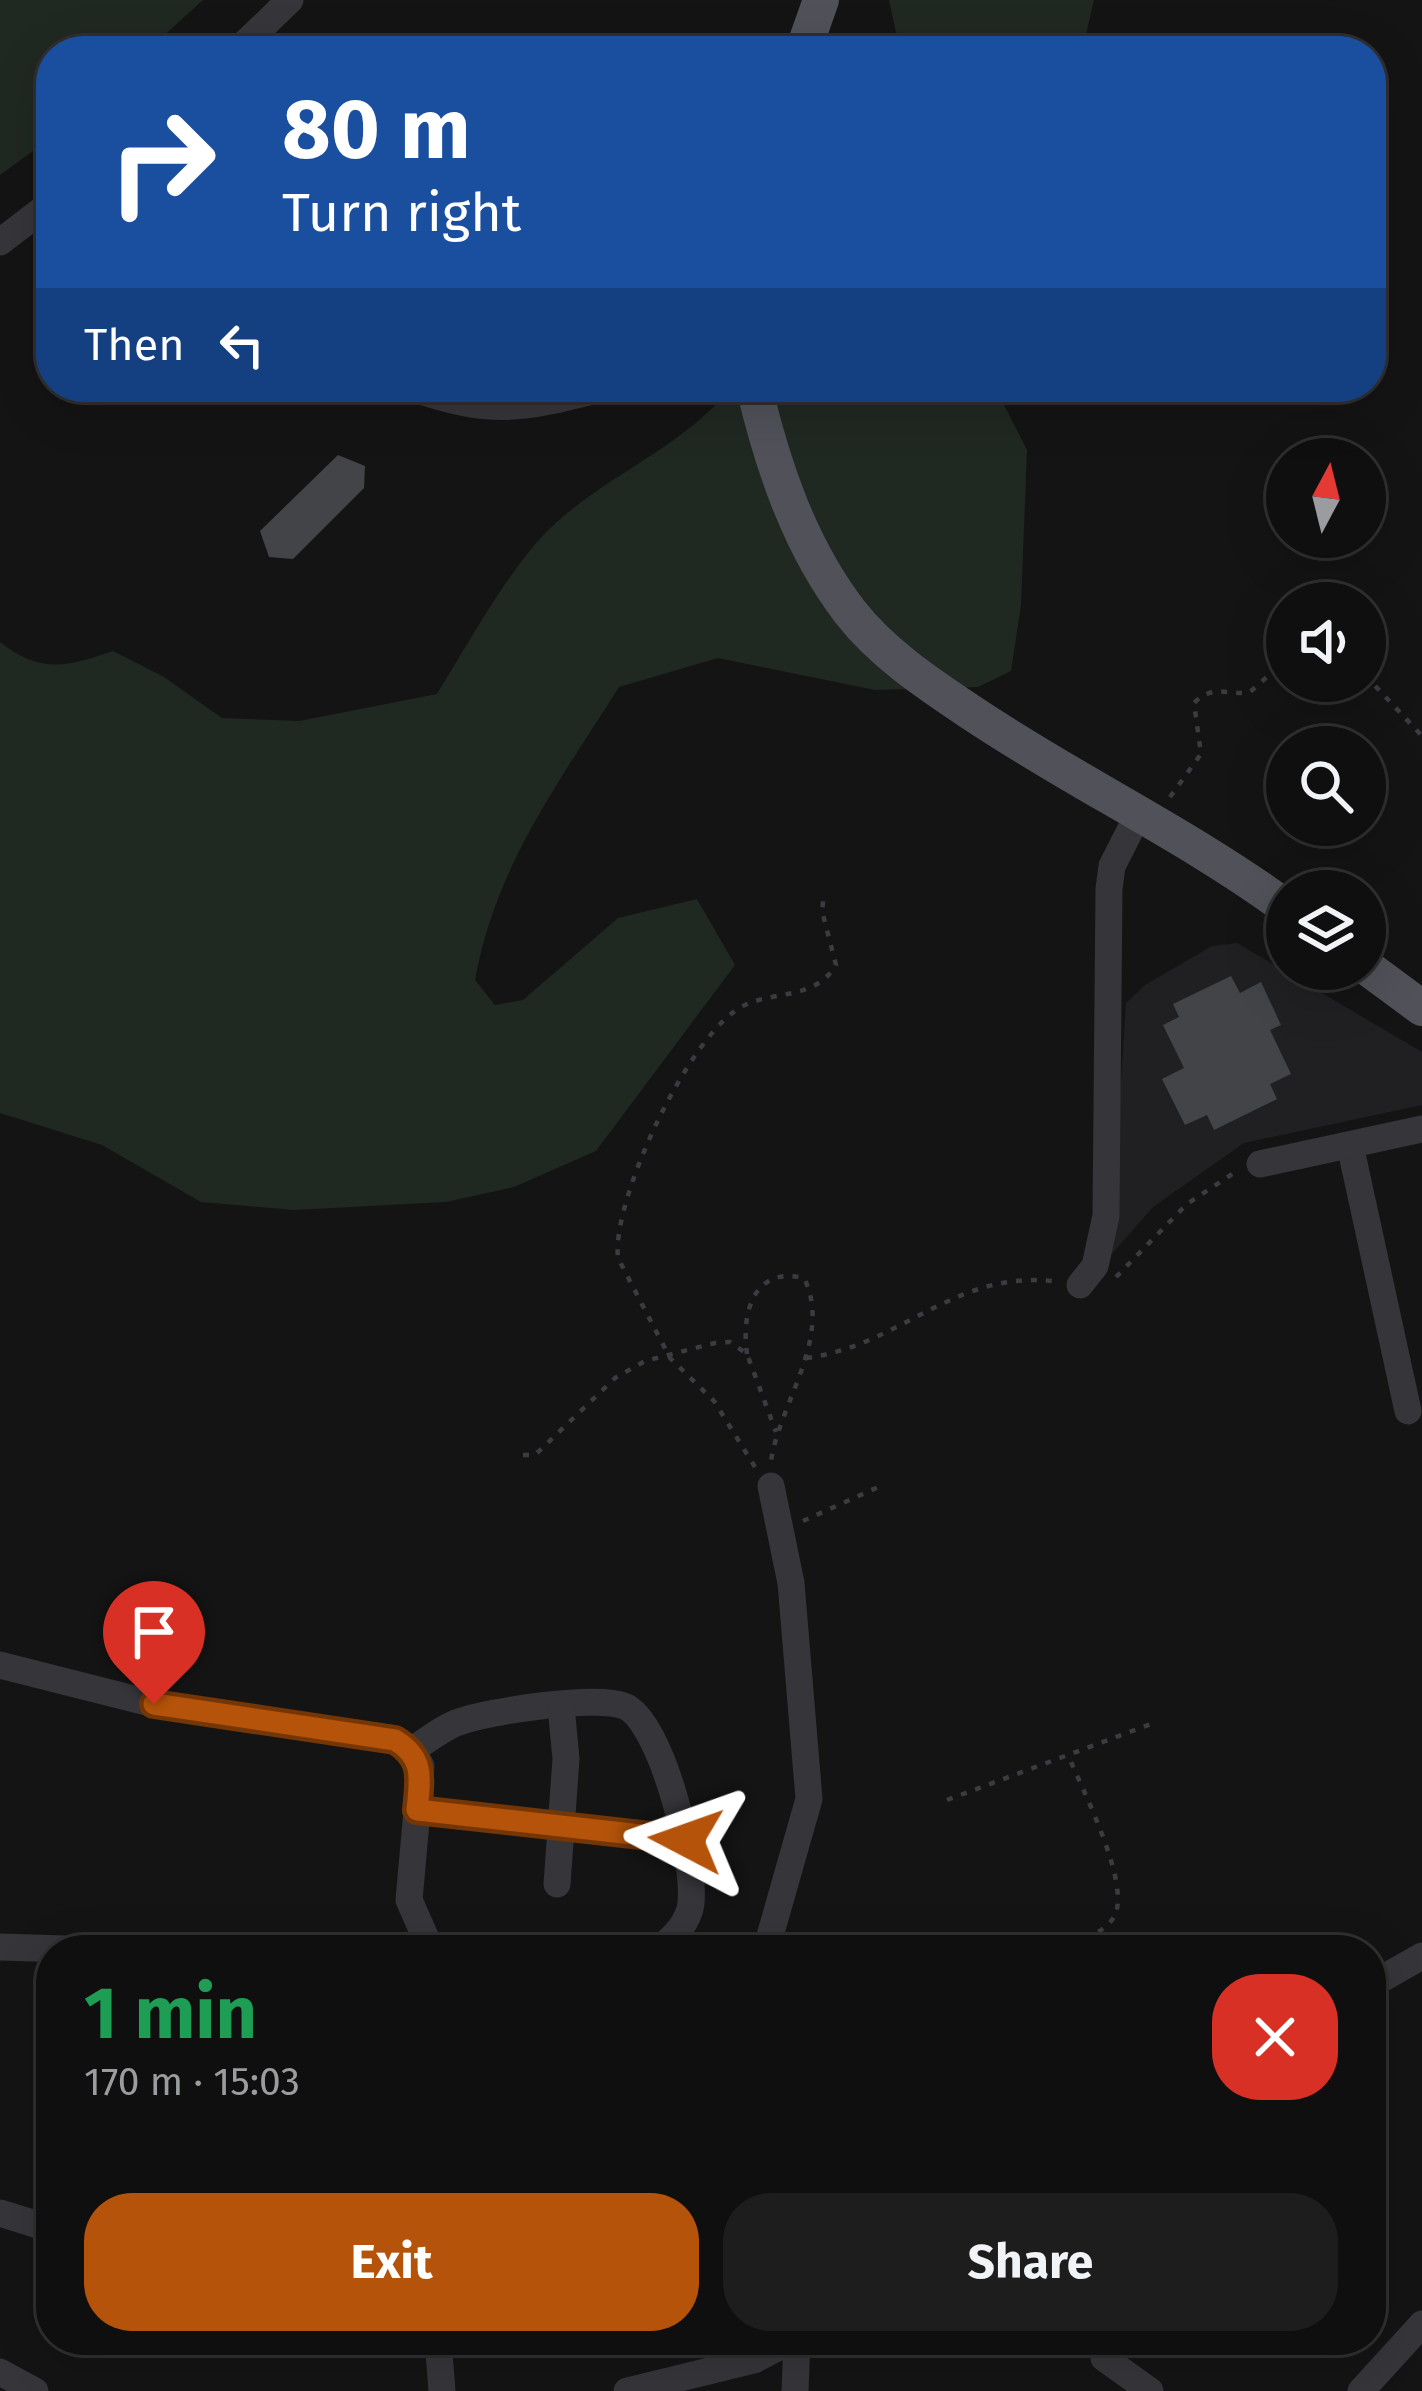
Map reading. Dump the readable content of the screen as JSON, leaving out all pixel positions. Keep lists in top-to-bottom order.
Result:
{
  "north": "top",
  "page": {
    "turn": ["80 m", "Turn right"],
    "then": "Then",
    "heading": ["1 min", "170 m · 15:03"],
    "buttons": ["Exit", "Share"]
  }
}
